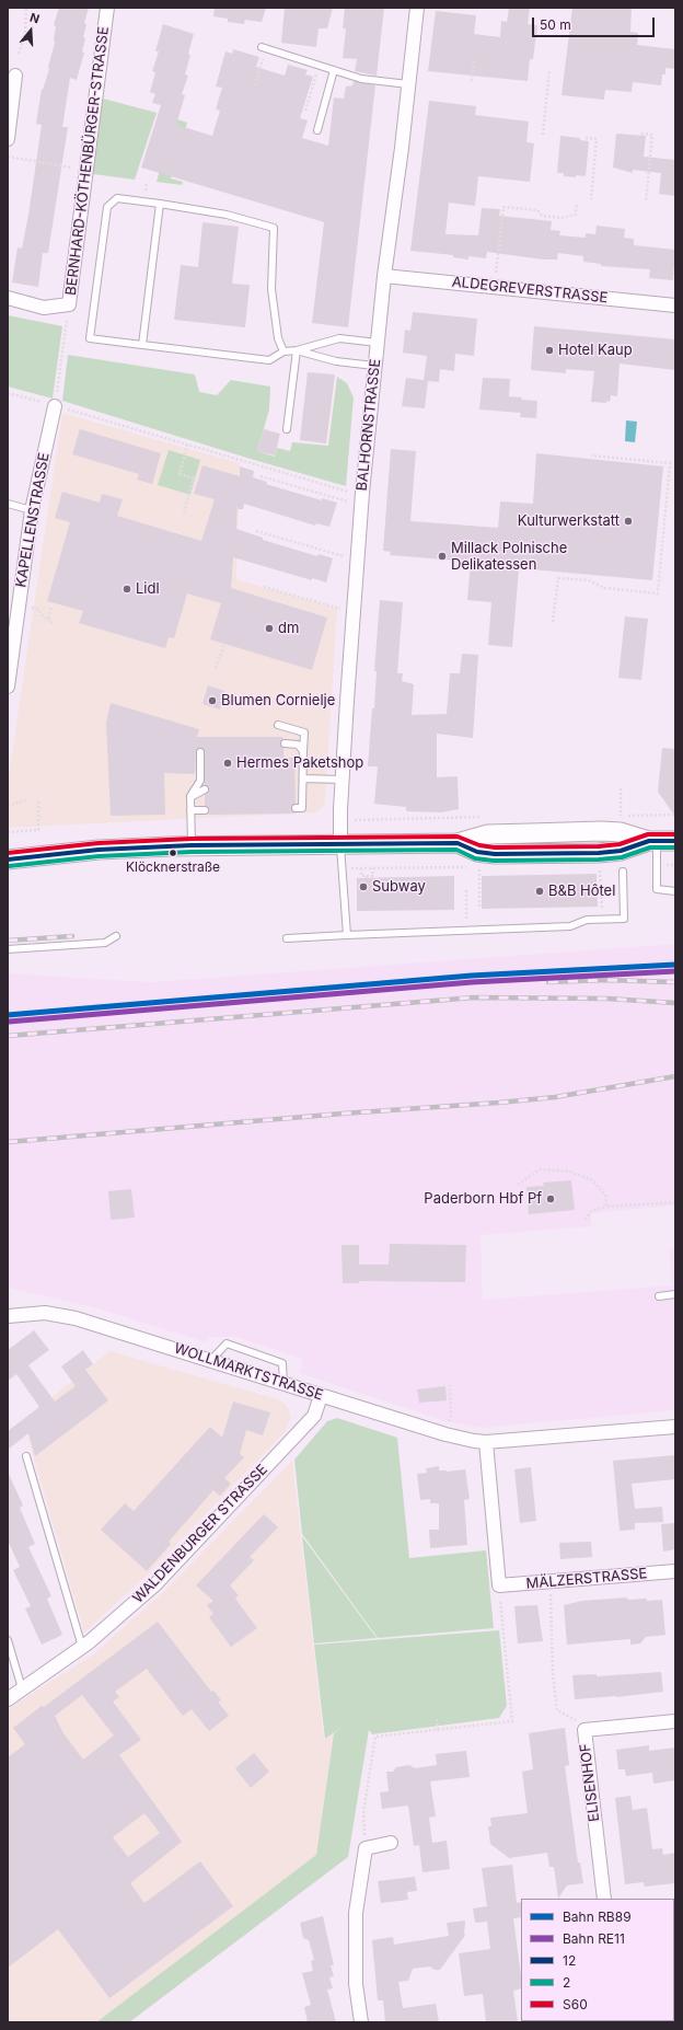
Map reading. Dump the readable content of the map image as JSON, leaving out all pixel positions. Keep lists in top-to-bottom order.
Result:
{
  "streets": {
    "street": [
      "BERNHARD-KÖTHENBÜRGER-STRASSE",
      "ALDEGREVERSTRASSE",
      "BALHORNSTRASSE",
      "KAPELLENSTRASSE",
      "WOLLMARKTSTRASSE",
      "WALDENBURGER STRASSE",
      "MÄLZERSTRASSE",
      "ELISENHOF"
    ]
  },
  "crossings": [
    ["ALDEGREVERSTRASSE", "BALHORNSTRASSE"],
    ["WOLLMARKTSTRASSE", "WALDENBURGER STRASSE"]
  ],
  "places": [
    "Hotel Kaup",
    "Kulturwerkstatt",
    "Millack Polnische Delikatessen",
    "Lidl",
    "dm",
    "Blumen Cornielje",
    "Hermes Paketshop",
    "Klöcknerstraße",
    "Subway",
    "B&B Hôtel",
    "Paderborn Hbf Pf"
  ],
  "lines": [
    "transit line S60",
    "transit line 12",
    "transit line 2",
    "rail line RB89",
    "rail line RE11"
  ],
  "legend": [
    "Bahn RB89",
    "Bahn RE11",
    "12",
    "2",
    "S60"
  ],
  "scale_bar": "50 m",
  "north": "top"
}
